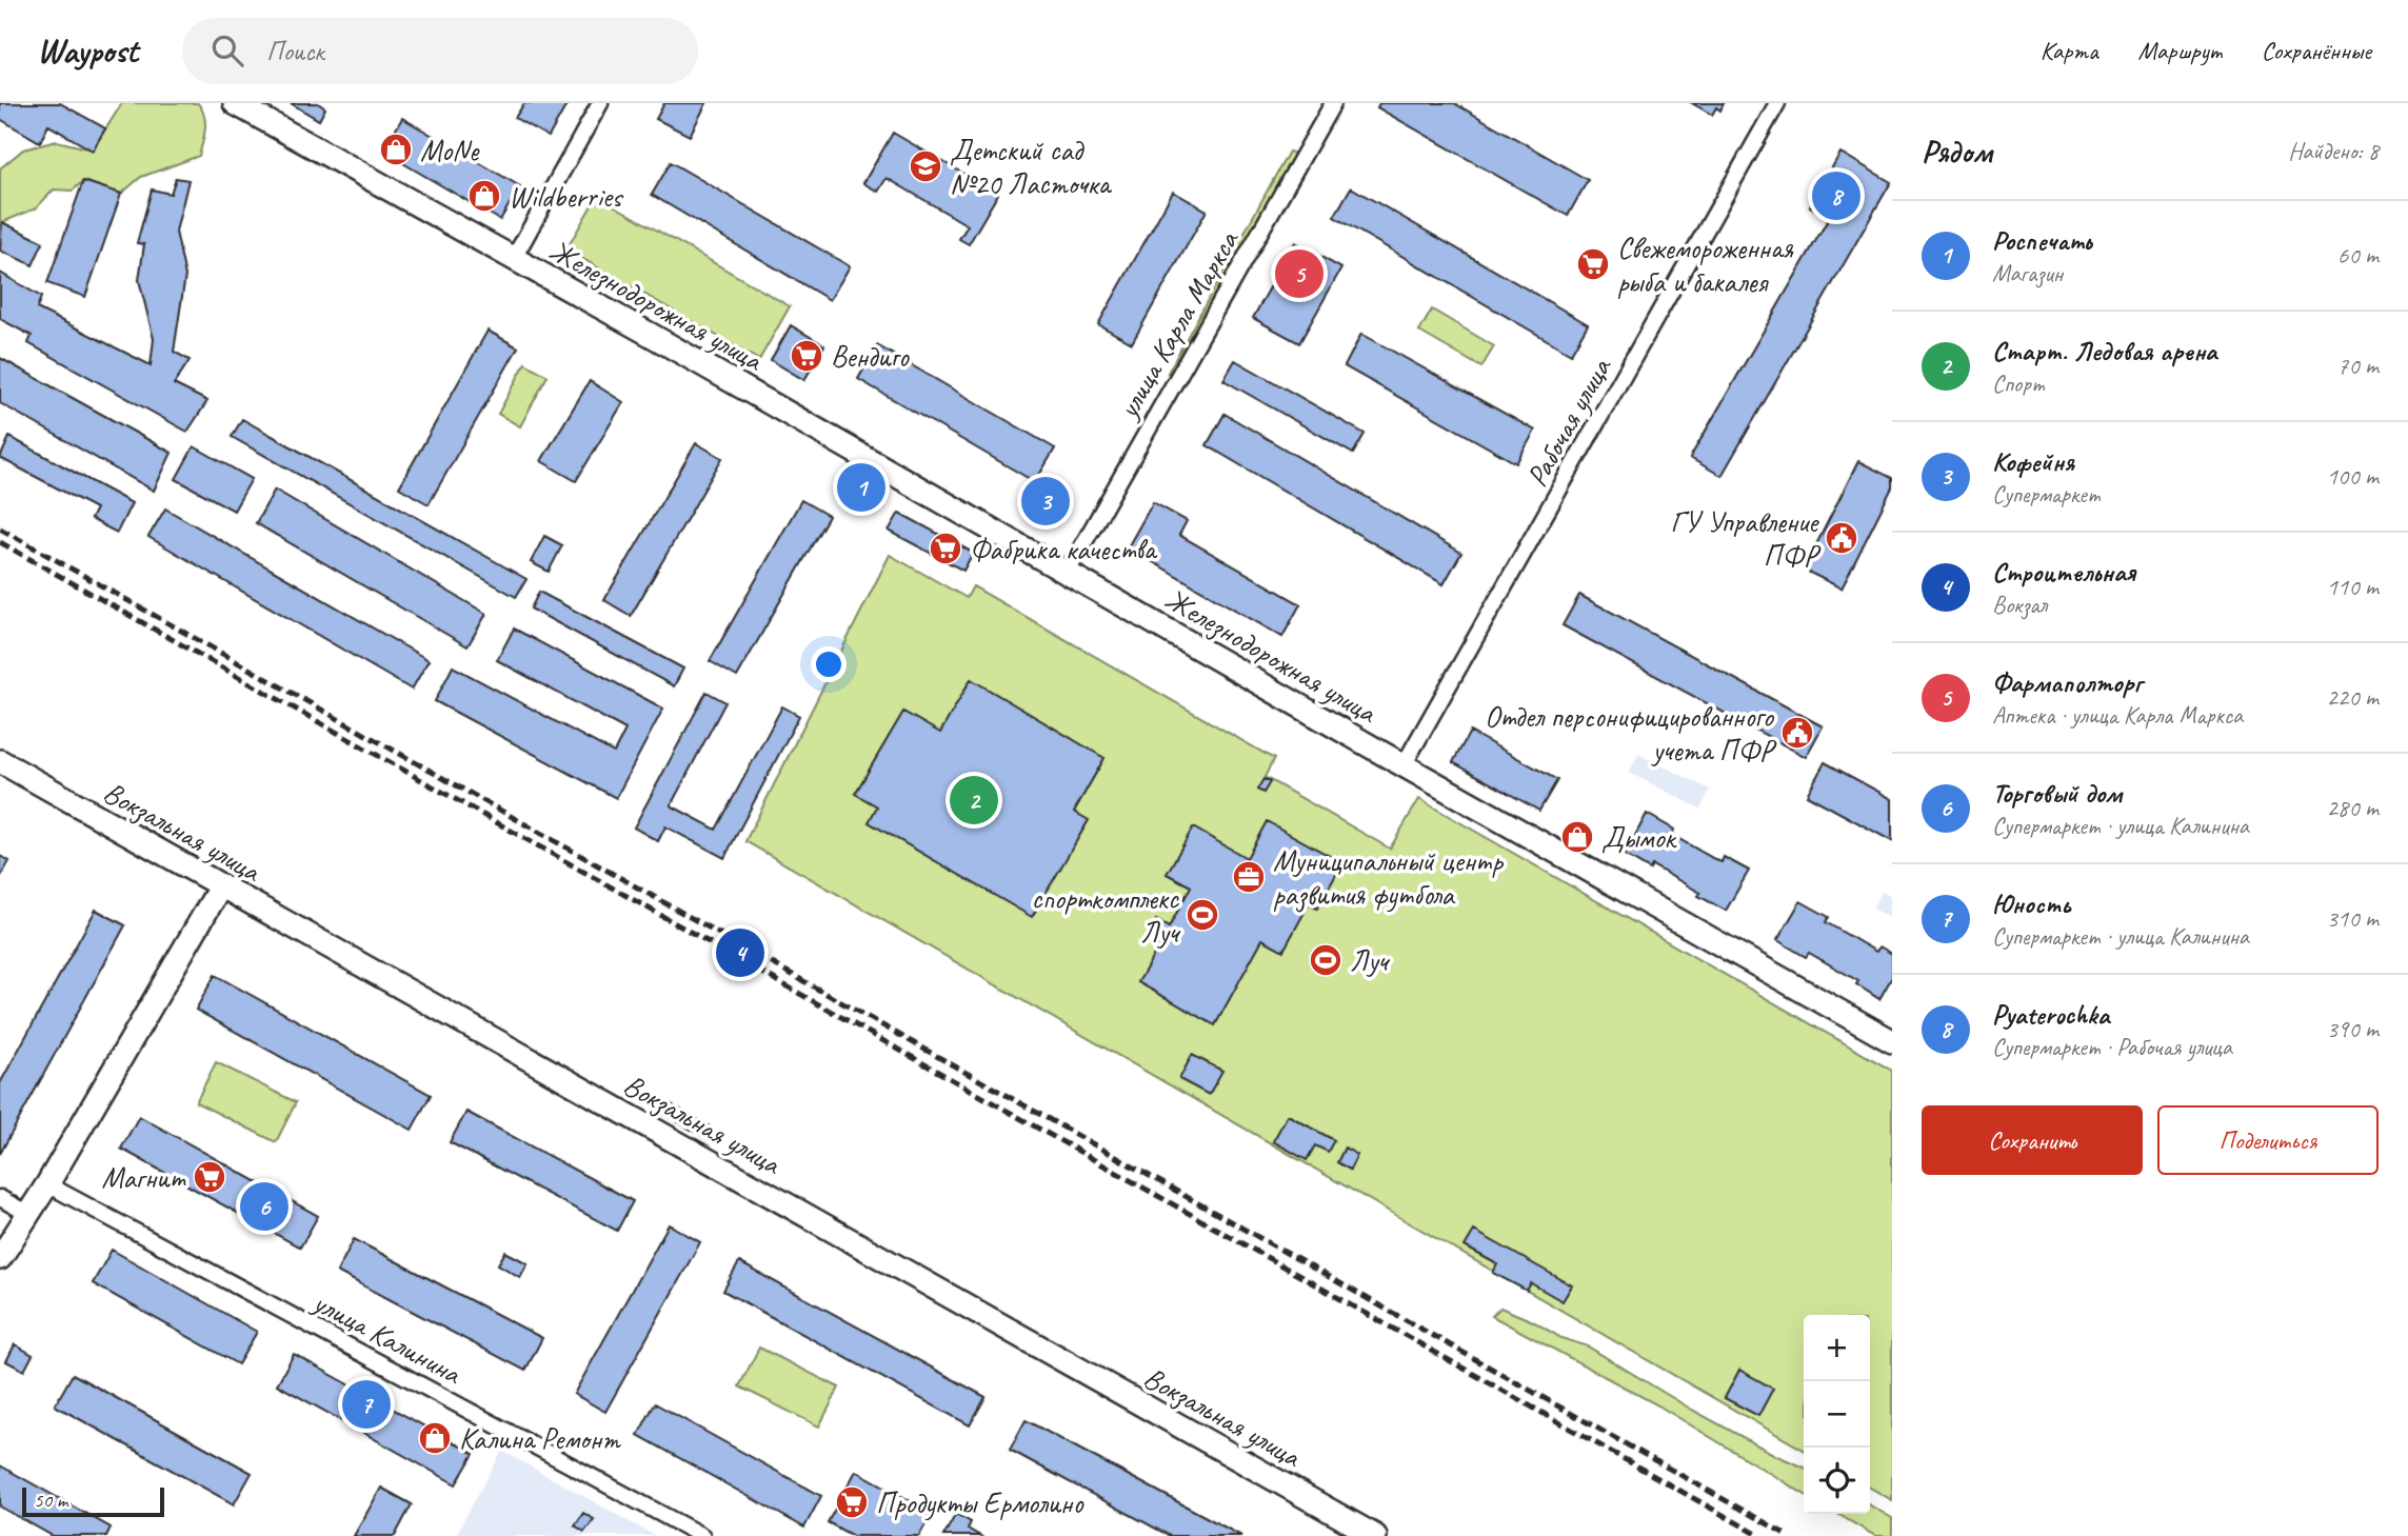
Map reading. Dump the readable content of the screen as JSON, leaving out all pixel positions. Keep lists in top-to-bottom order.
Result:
{
  "streets": {
    "street": [
      "Железнодорожная улица",
      "улица Карла Маркса",
      "Рабочая улица",
      "Вокзальная улица",
      "улица Калинина"
    ]
  },
  "crossings": [
    ["Железнодорожная улица", "улица Карла Маркса"],
    ["Железнодорожная улица", "Рабочая улица"]
  ],
  "places": {
    "shop": [
      "MoNe",
      "Wildberries",
      "Дымок",
      "Калина Ремонт"
    ],
    "school or university": ["Детский сад №20 Ласточка"],
    "supermarket": [
      "Свежемороженная рыба и бакалея",
      "Вендиго",
      "Фабрика качества",
      "Магнит",
      "Продукты Ермолино"
    ],
    "public building": ["ГУ Управление ПФР", "Отдел персонифицированного учета ПФР"],
    "office": ["Муниципальный центр развития футбола"],
    "sports": ["спорткомплекс Луч", "Луч"]
  },
  "scale_bar": "50 m",
  "page": {
    "header": "Waypost",
    "search": "Поиск",
    "nav": ["Карта", "Маршрут", "Сохранённые"],
    "heading": ["Рядом", "Найдено: 8"],
    "pins": [
      "8",
      "5",
      "1",
      "3",
      "2",
      "4",
      "6",
      "7"
    ],
    "list": [
      {
        "mark": "1",
        "name": "Роспечать",
        "note": "Магазин",
        "value": "60 m"
      },
      {
        "mark": "2",
        "name": "Старт. Ледовая арена",
        "note": "Спорт",
        "value": "70 m"
      },
      {
        "mark": "3",
        "name": "Кофейня",
        "note": "Супермаркет",
        "value": "100 m"
      },
      {
        "mark": "4",
        "name": "Строительная",
        "note": "Вокзал",
        "value": "110 m"
      },
      {
        "mark": "5",
        "name": "Фармаполторг",
        "note": "Аптека · улица Карла Маркса",
        "value": "220 m"
      },
      {
        "mark": "6",
        "name": "Торговый дом",
        "note": "Супермаркет · улица Калинина",
        "value": "280 m"
      },
      {
        "mark": "7",
        "name": "Юность",
        "note": "Супермаркет · улица Калинина",
        "value": "310 m"
      },
      {
        "mark": "8",
        "name": "Pyaterochka",
        "note": "Супермаркет · Рабочая улица",
        "value": "390 m"
      }
    ],
    "buttons": ["Сохранить", "Поделиться"],
    "map_buttons": ["+", "−"],
    "scale": "50 m"
  }
}
